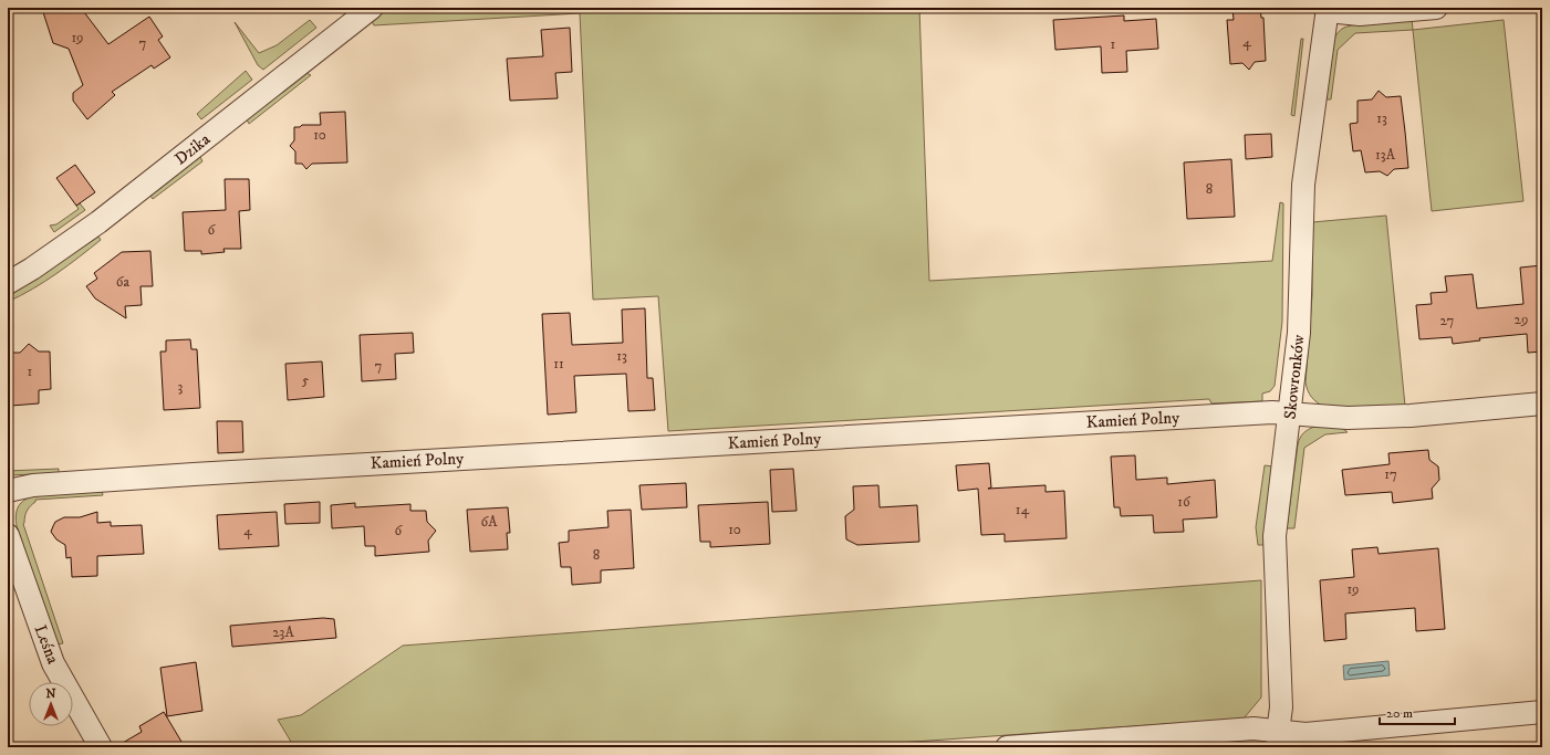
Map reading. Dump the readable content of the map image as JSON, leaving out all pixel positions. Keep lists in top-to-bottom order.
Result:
{
  "streets": {
    "street": [
      "Dzika",
      "Skowronków",
      "Kamień Polny",
      "Leśna"
    ]
  },
  "crossings": [
    ["Skowronków", "Kamień Polny"]
  ],
  "house_numbers": [
    "19",
    "4",
    "7",
    "1",
    "13",
    "10",
    "13A",
    "8",
    "6",
    "6a",
    "29",
    "27",
    "13",
    "11",
    "7",
    "1",
    "5",
    "3",
    "17",
    "16",
    "14",
    "6A",
    "10",
    "4",
    "6",
    "8",
    "19",
    "23A"
  ],
  "scale_bar": "20 m",
  "north": "top"
}
